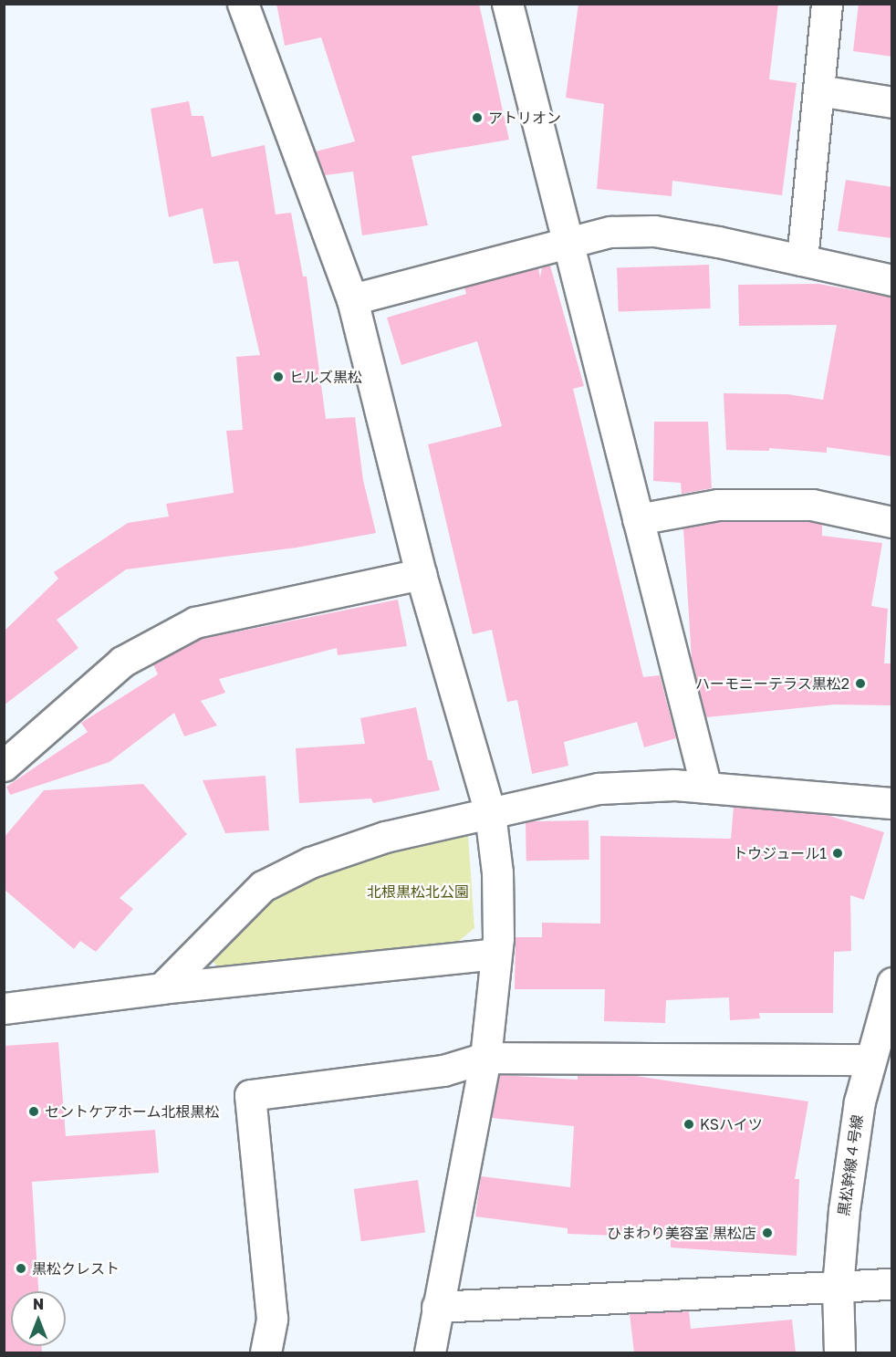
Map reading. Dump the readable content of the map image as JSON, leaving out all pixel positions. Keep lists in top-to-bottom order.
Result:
{
  "streets": {
    "street": ["黒松幹線４号線"]
  },
  "parks": ["北根黒松北公園"],
  "places": [
    "アトリオン",
    "ヒルズ黒松",
    "ハーモニーテラス黒松2",
    "トウジュール1",
    "セントケアホーム北根黒松",
    "KSハイツ",
    "ひまわり美容室 黒松店",
    "黒松クレスト"
  ],
  "north": "top"
}
